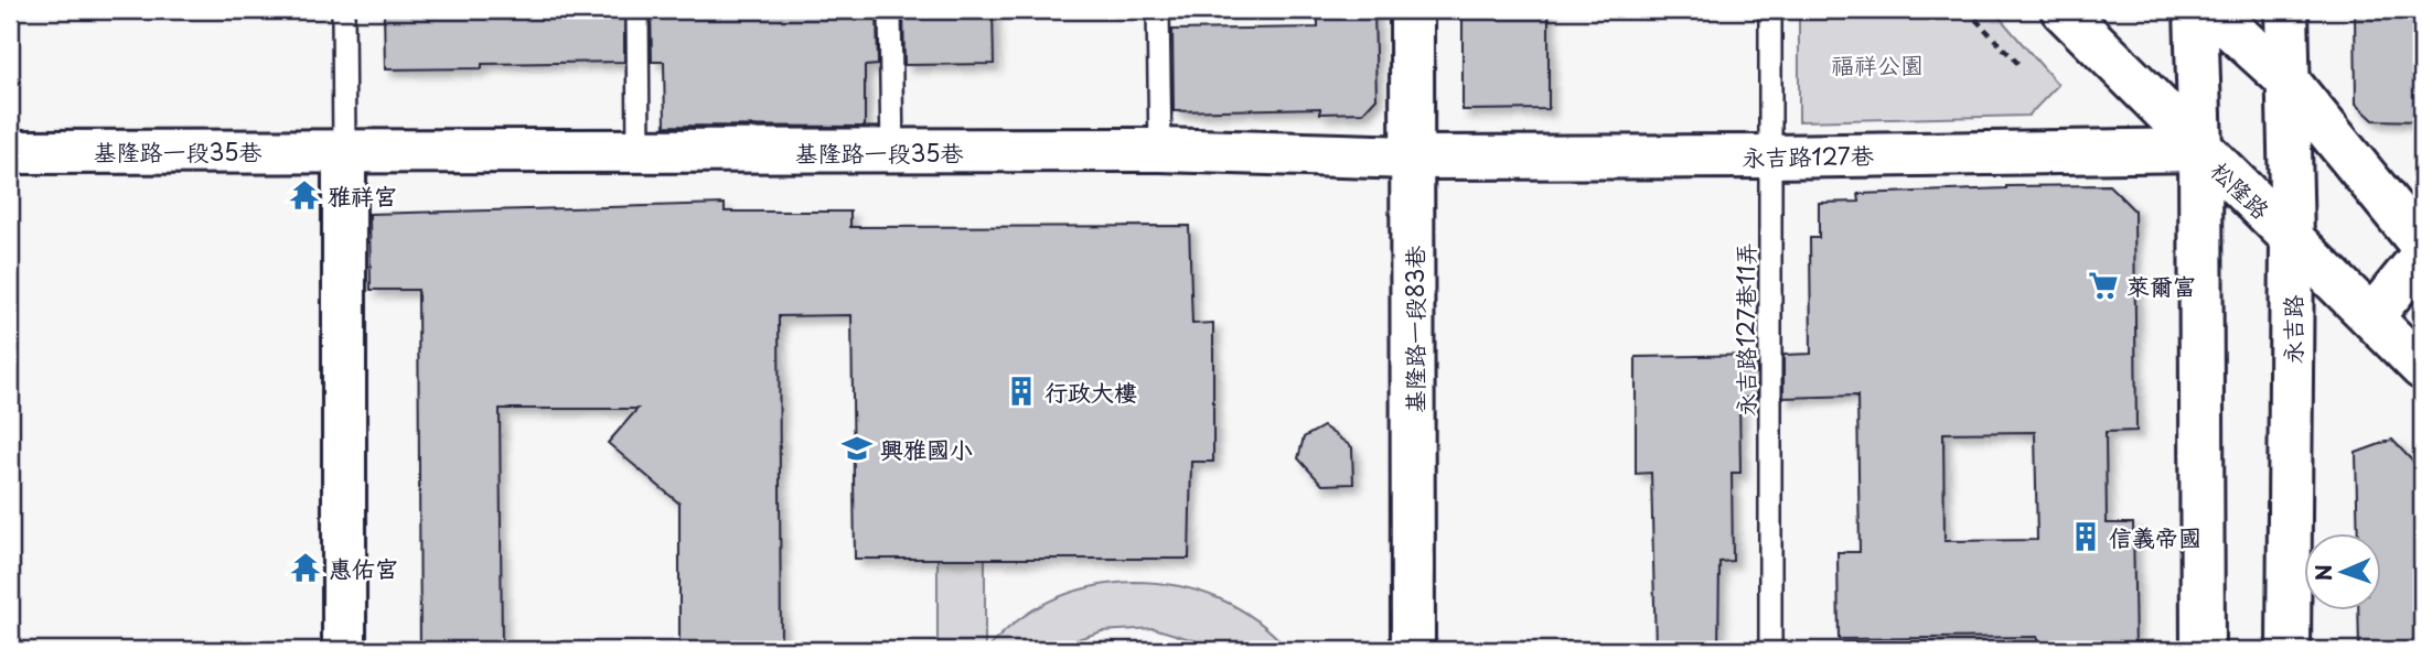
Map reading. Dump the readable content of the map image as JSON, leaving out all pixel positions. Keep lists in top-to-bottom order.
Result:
{
  "streets": {
    "street": [
      "基隆路一段35巷",
      "永吉路127巷",
      "松隆路",
      "基隆路一段83巷",
      "永吉路"
    ],
    "lane": ["永吉路127巷11弄"]
  },
  "crossings": [
    ["基隆路一段35巷", "永吉路127巷"],
    ["基隆路一段35巷", "基隆路一段83巷"],
    ["永吉路127巷", "松隆路"],
    ["永吉路127巷", "基隆路一段83巷"],
    ["永吉路127巷", "永吉路127巷11弄"],
    ["松隆路", "永吉路"]
  ],
  "parks": ["福祥公園"],
  "places": {
    "temple": ["雅祥宮", "惠佑宮"],
    "supermarket": ["萊爾富"],
    "building": ["行政大樓", "信義帝國"],
    "school or university": ["興雅國小"]
  },
  "north": "left"
}
